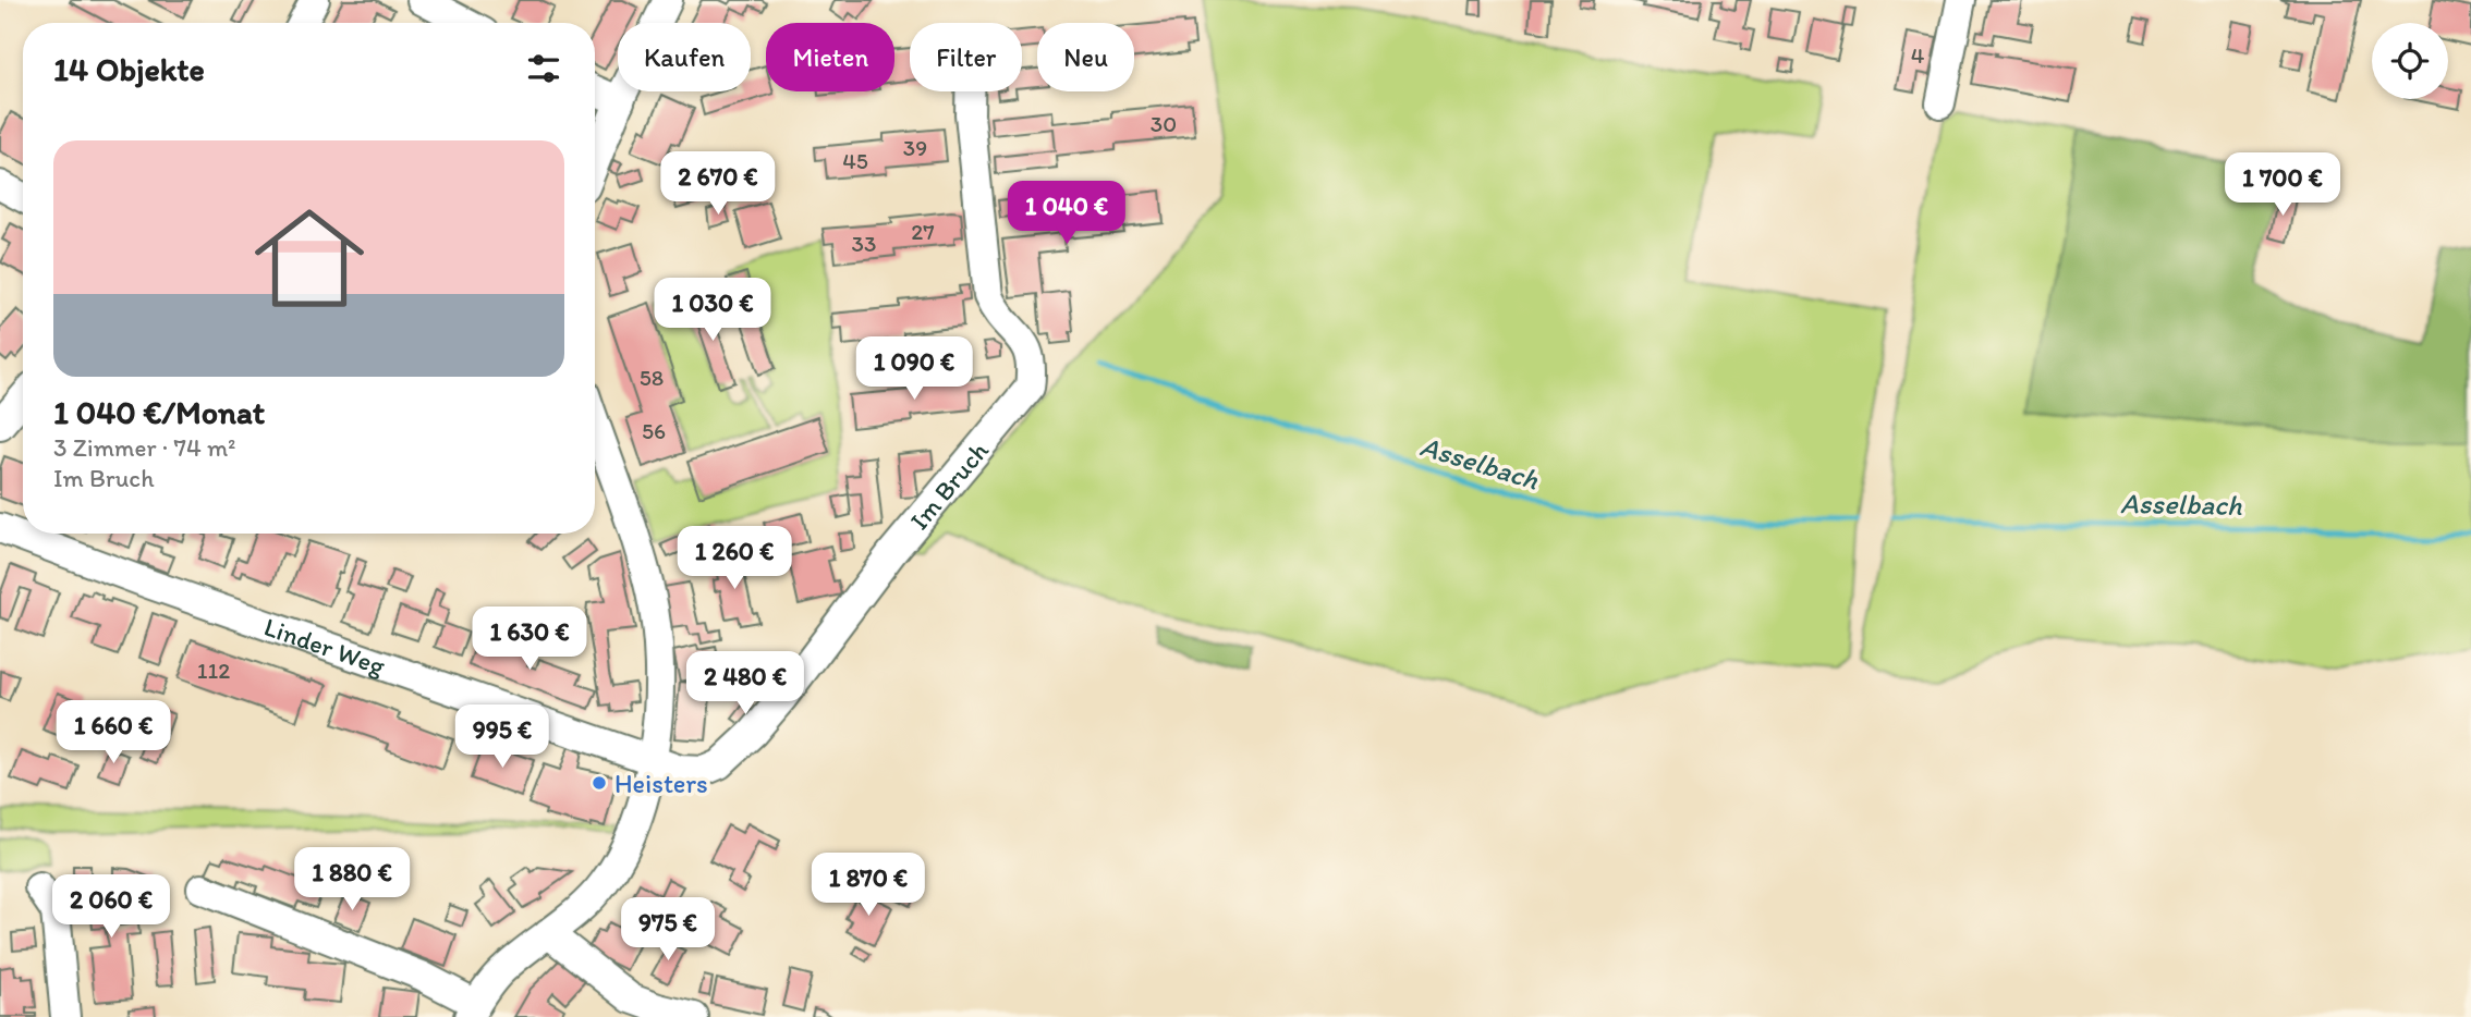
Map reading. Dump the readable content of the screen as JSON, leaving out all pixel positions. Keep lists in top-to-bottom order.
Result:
{
  "streets": {
    "street": ["Im Bruch", "Linder Weg"]
  },
  "crossings": [
    ["Im Bruch", "Linder Weg"]
  ],
  "water": ["Asselbach"],
  "places": ["Heisters"],
  "house_numbers": [
    "4",
    "30",
    "39",
    "45",
    "27",
    "33",
    "58",
    "56",
    "112"
  ],
  "page": {
    "chip": [
      "Kaufen",
      "Mieten",
      "Filter",
      "Neu"
    ],
    "heading": "14 Objekte",
    "list": [
      {
        "name": "1 040 €/Monat",
        "note": "3 Zimmer · 74 m² · Im Bruch"
      }
    ],
    "price": [
      "2 670 €",
      "1 700 €",
      "1 040 €",
      "1 030 €",
      "1 090 €",
      "1 260 €",
      "1 630 €",
      "2 480 €",
      "1 660 €",
      "995 €",
      "1 880 €",
      "1 870 €",
      "2 060 €",
      "975 €"
    ]
  }
}
